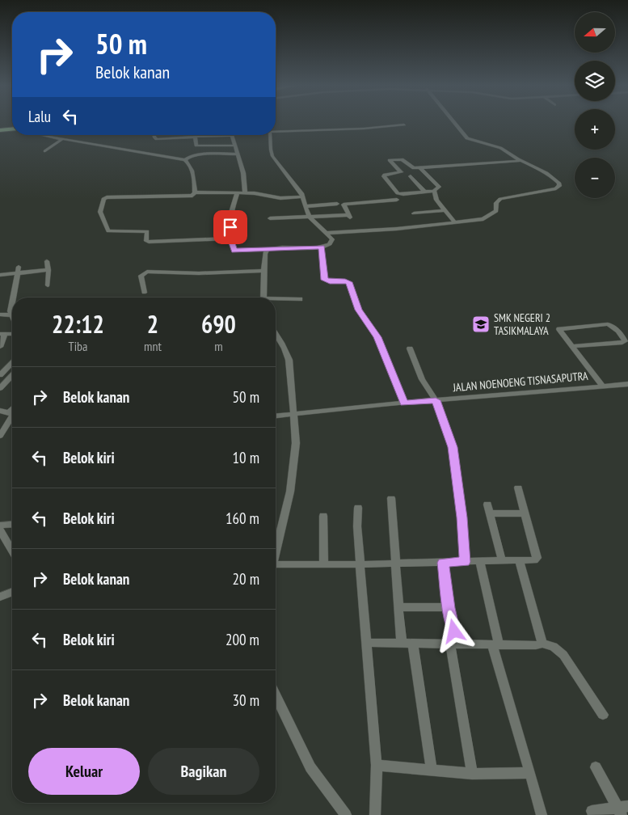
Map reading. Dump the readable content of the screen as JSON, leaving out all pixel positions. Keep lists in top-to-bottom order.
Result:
{
  "streets": {
    "street": ["JALAN NOENOENG TISNASAPUTRA"]
  },
  "places": {
    "school or university": ["SMK NEGERI 2 TASIKMALAYA"]
  },
  "north": "left",
  "page": {
    "map_buttons": ["+", "−"],
    "turn": ["50 m", "Belok kanan"],
    "then": "Lalu",
    "eta": [
      "22:12",
      "Tiba",
      "2",
      "mnt",
      "690",
      "m"
    ],
    "list": [
      {
        "name": "Belok kanan",
        "value": "50 m"
      },
      {
        "name": "Belok kiri",
        "value": "10 m"
      },
      {
        "name": "Belok kiri",
        "value": "160 m"
      },
      {
        "name": "Belok kanan",
        "value": "20 m"
      },
      {
        "name": "Belok kiri",
        "value": "200 m"
      },
      {
        "name": "Belok kanan",
        "value": "30 m"
      }
    ],
    "buttons": ["Keluar", "Bagikan"]
  }
}
